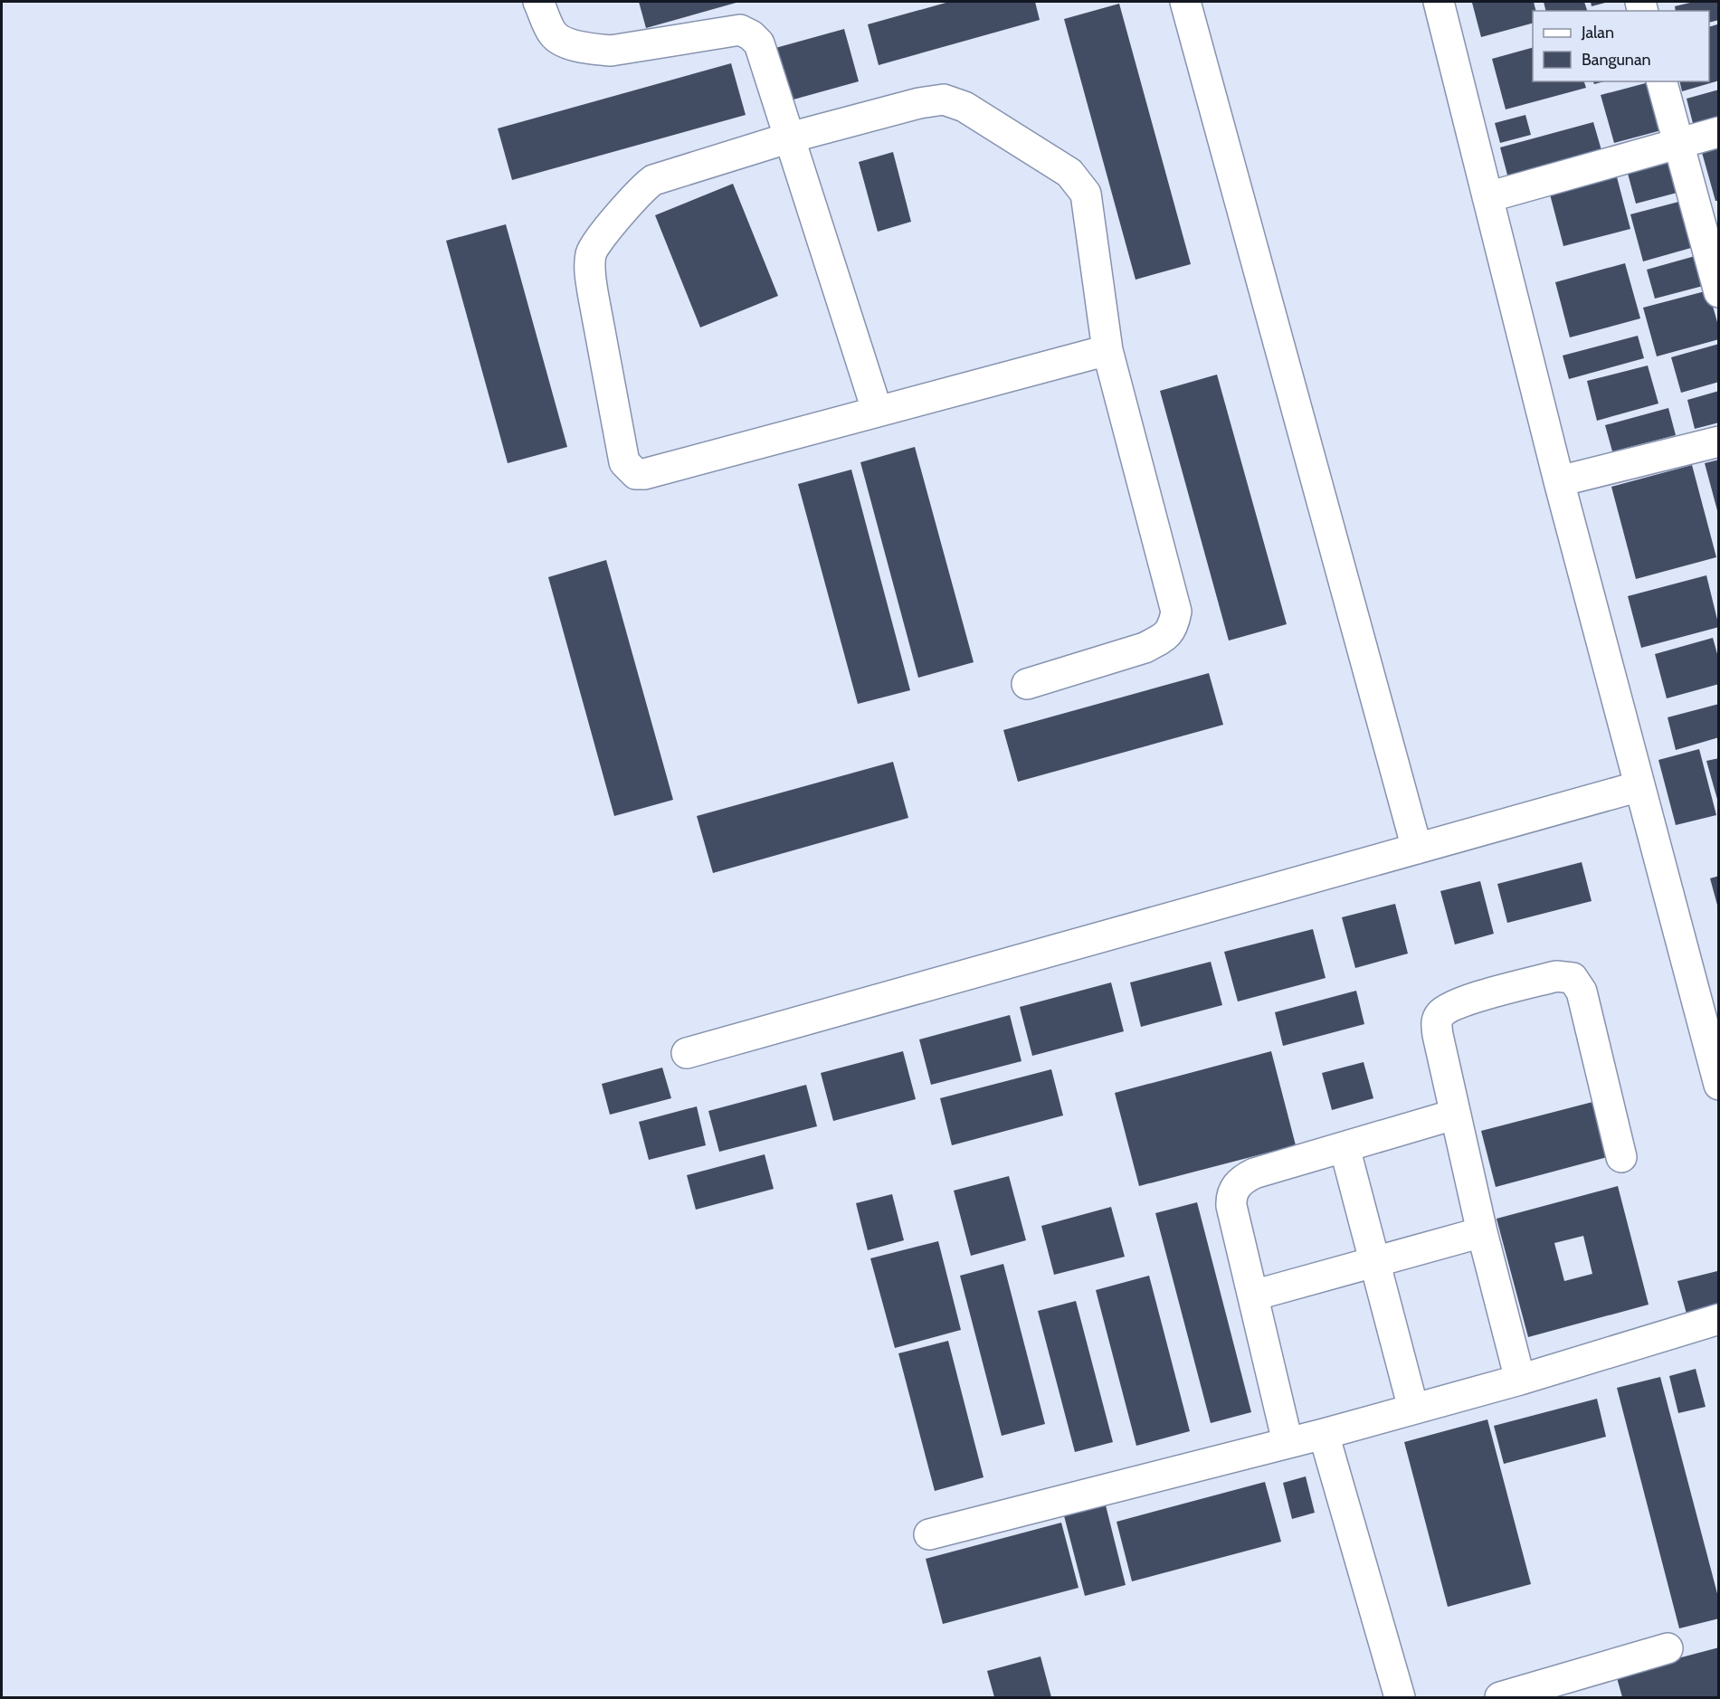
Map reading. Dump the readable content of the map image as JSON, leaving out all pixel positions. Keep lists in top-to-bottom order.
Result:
{
  "legend": ["Jalan", "Bangunan"]
}
